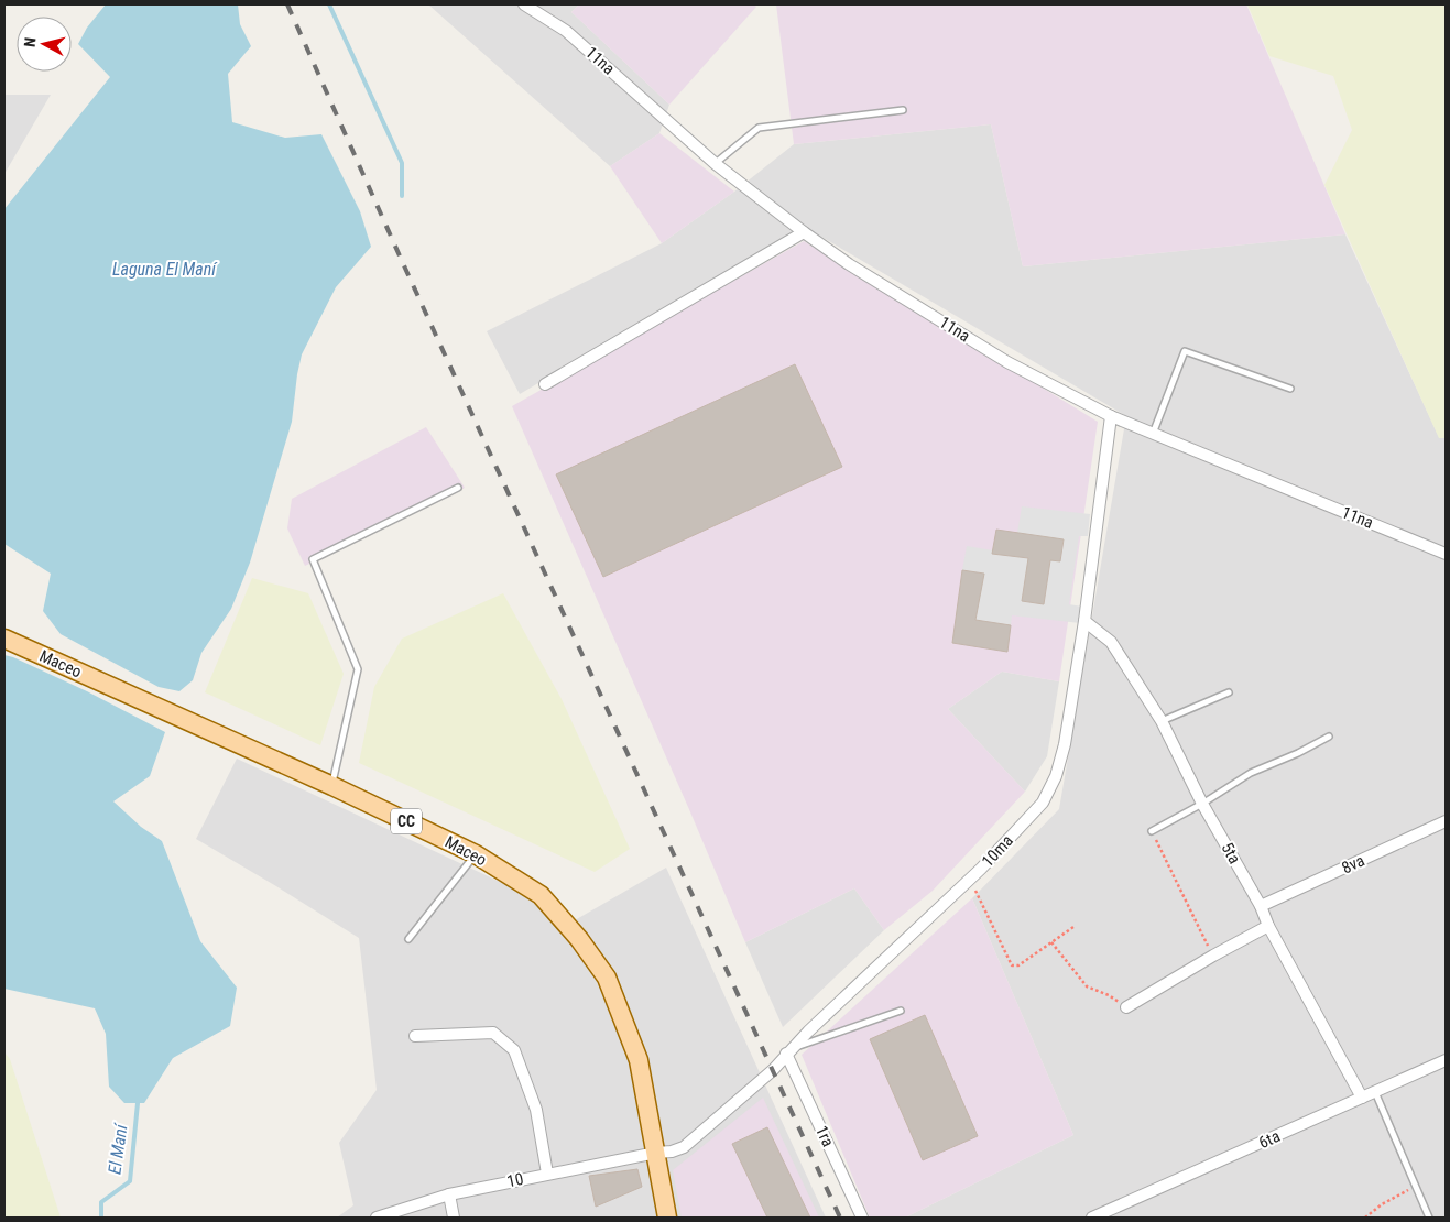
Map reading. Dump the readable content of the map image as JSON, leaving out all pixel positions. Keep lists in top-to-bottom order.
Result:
{
  "streets": {
    "main road": ["Maceo", "CC"],
    "street": [
      "11na",
      "10ma",
      "5ta",
      "8va",
      "1ra",
      "6ta",
      "10"
    ]
  },
  "crossings": [
    ["11na", "10ma"],
    ["Maceo", "10ma"],
    ["Maceo", "10"],
    ["10ma", "5ta"],
    ["10ma", "1ra"],
    ["10ma", "10"],
    ["5ta", "8va"],
    ["5ta", "6ta"]
  ],
  "water": ["Laguna El Maní", "El Maní"],
  "north": "left"
}
